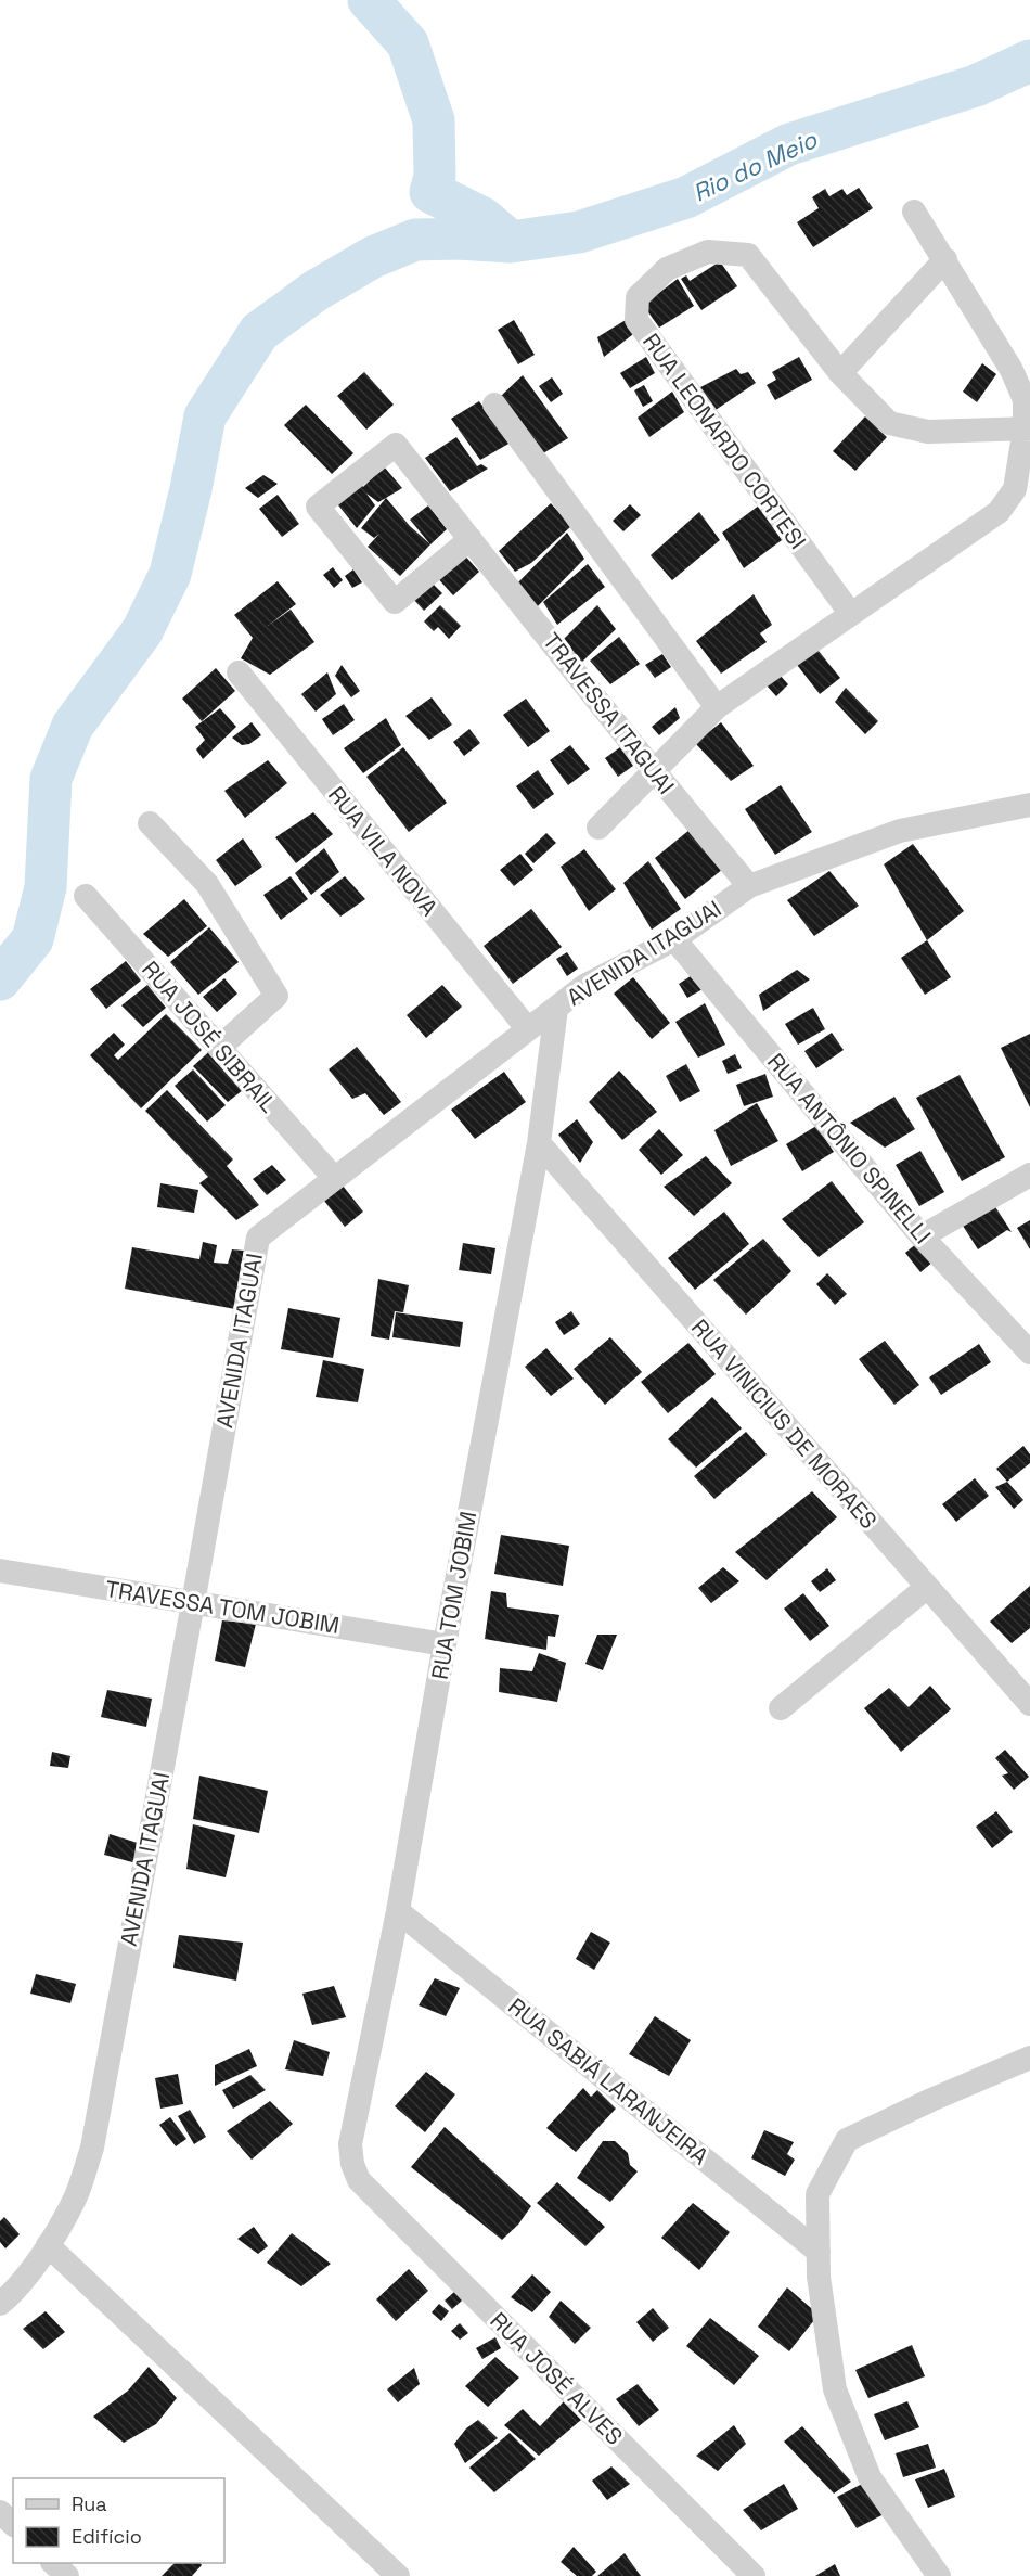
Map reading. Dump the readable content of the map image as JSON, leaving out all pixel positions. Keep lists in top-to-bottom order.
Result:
{
  "streets": {
    "street": [
      "RUA LEONARDO CORTESI",
      "TRAVESSA ITAGUAI",
      "RUA VILA NOVA",
      "AVENIDA ITAGUAI",
      "RUA JOSÉ SIBRAIL",
      "RUA ANTÔNIO SPINELLI",
      "RUA VINICIUS DE MORAES",
      "RUA TOM JOBIM",
      "TRAVESSA TOM JOBIM",
      "RUA SABIÁ LARANJEIRA",
      "RUA JOSÉ ALVES"
    ]
  },
  "crossings": [
    ["TRAVESSA ITAGUAI", "AVENIDA ITAGUAI"],
    ["RUA VILA NOVA", "AVENIDA ITAGUAI"],
    ["AVENIDA ITAGUAI", "RUA JOSÉ SIBRAIL"],
    ["AVENIDA ITAGUAI", "RUA ANTÔNIO SPINELLI"],
    ["AVENIDA ITAGUAI", "RUA TOM JOBIM"],
    ["AVENIDA ITAGUAI", "TRAVESSA TOM JOBIM"],
    ["RUA VINICIUS DE MORAES", "RUA TOM JOBIM"],
    ["RUA TOM JOBIM", "TRAVESSA TOM JOBIM"],
    ["RUA TOM JOBIM", "RUA SABIÁ LARANJEIRA"],
    ["RUA TOM JOBIM", "RUA JOSÉ ALVES"]
  ],
  "water": ["Rio do Meio"],
  "legend": ["Rua", "Edifício"]
}
